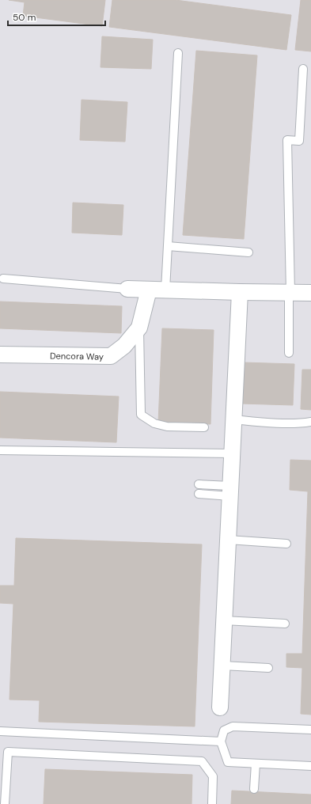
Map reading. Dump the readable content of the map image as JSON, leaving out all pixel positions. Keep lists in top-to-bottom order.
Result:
{
  "streets": {
    "street": ["Dencora Way"]
  },
  "scale_bar": "50 m"
}
